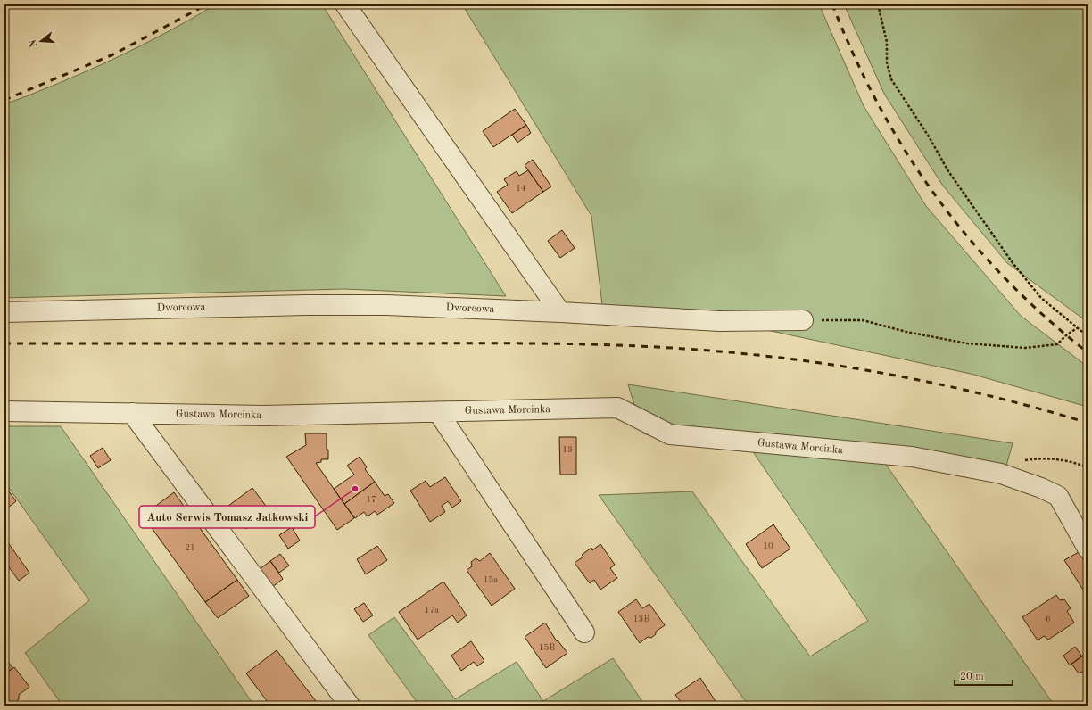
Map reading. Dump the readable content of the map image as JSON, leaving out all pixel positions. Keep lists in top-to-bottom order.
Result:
{
  "streets": {
    "street": ["Dworcowa", "Gustawa Morcinka"]
  },
  "places": ["Auto Serwis Tomasz Jatkowski"],
  "house_numbers": [
    "14",
    "13",
    "17",
    "10",
    "21",
    "15a",
    "17a",
    "13B",
    "6",
    "15B"
  ],
  "scale_bar": "20 m",
  "north": "left"
}
